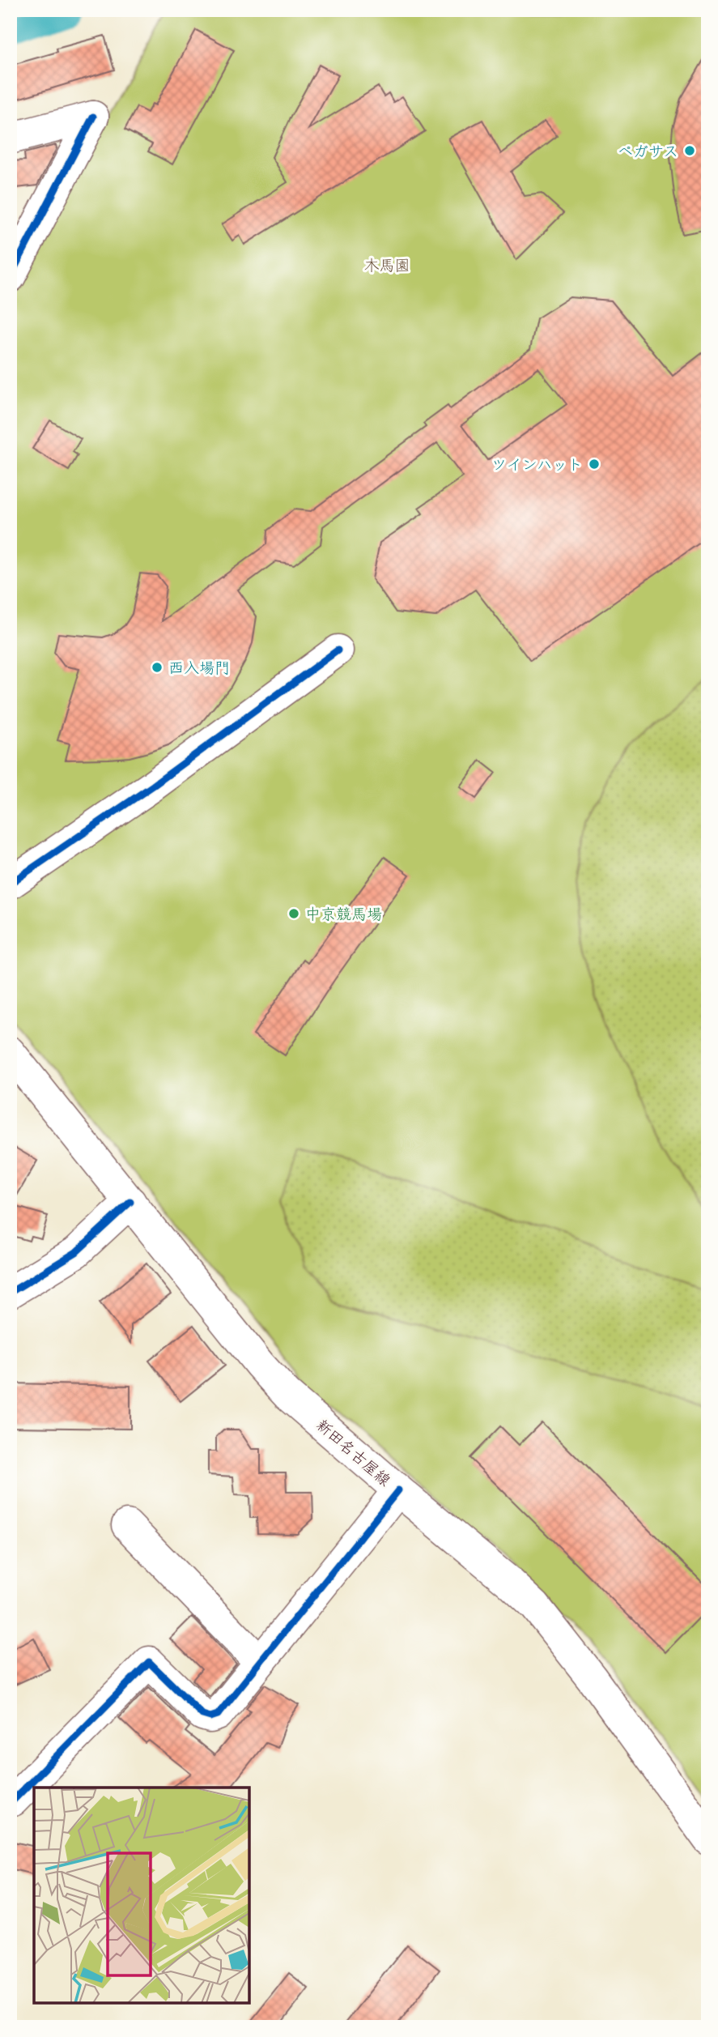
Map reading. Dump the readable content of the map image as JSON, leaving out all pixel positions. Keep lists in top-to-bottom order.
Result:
{
  "streets": {
    "street": ["新田名古屋線"]
  },
  "parks": ["木馬園"],
  "places": [
    "ペガサス",
    "ツインハット",
    "西入場門",
    "中京競馬場"
  ]
}
